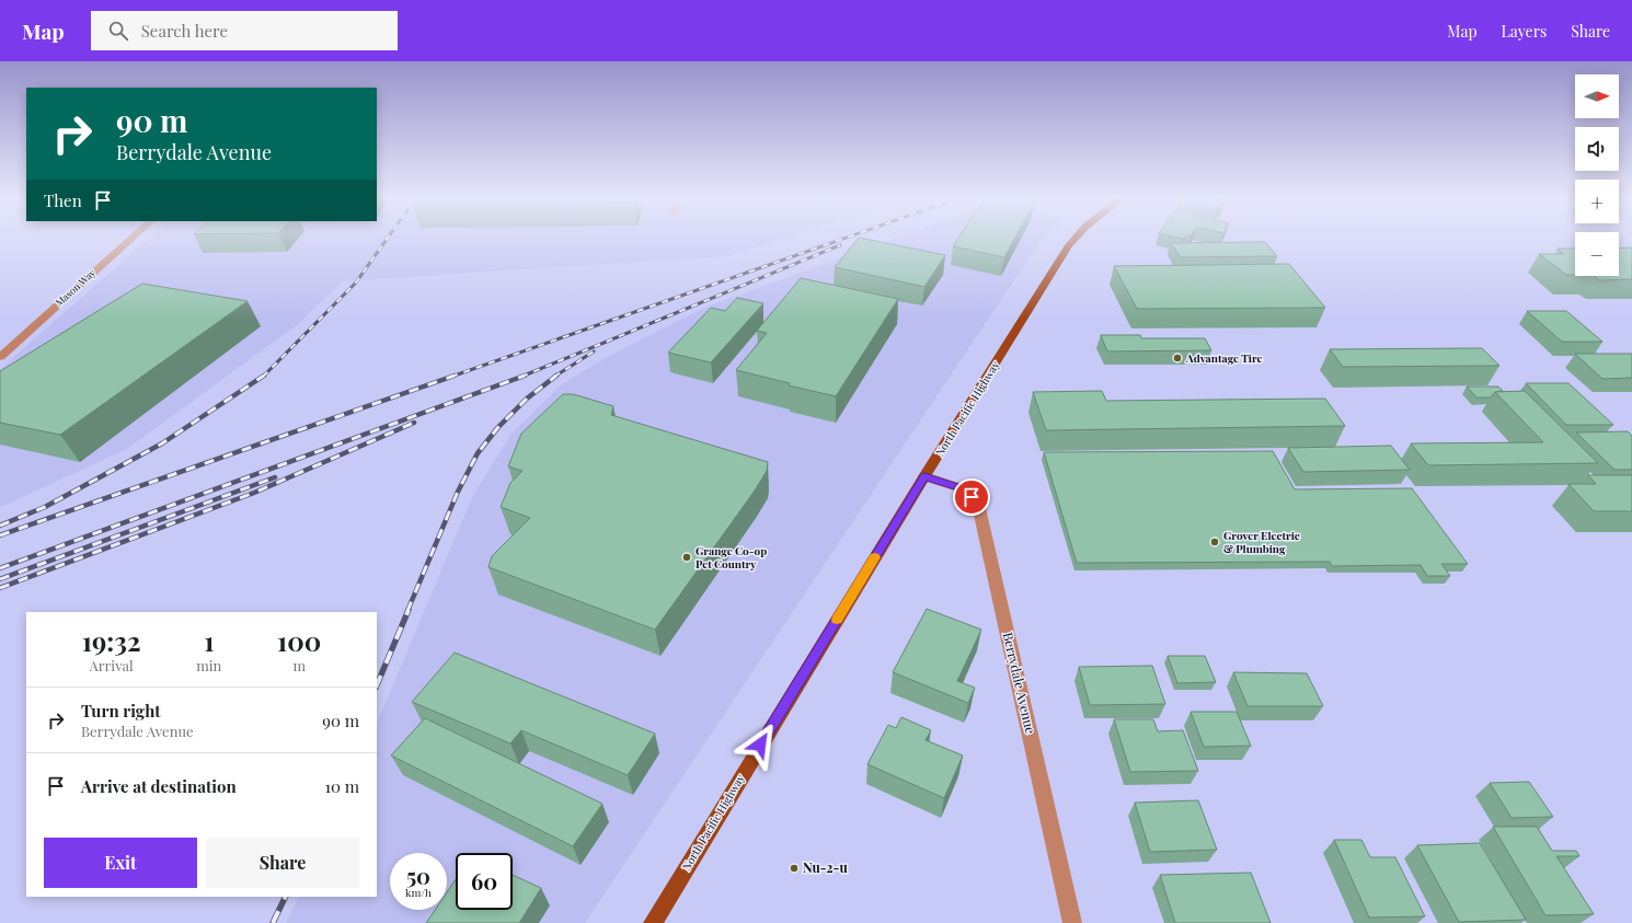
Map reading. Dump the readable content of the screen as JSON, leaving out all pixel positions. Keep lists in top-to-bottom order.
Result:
{
  "streets": {
    "main road": ["North Pacific Highway"],
    "street": ["Mason Way", "Berrydale Avenue"]
  },
  "crossings": [
    ["North Pacific Highway", "Berrydale Avenue"]
  ],
  "places": [
    "Advantage Tire",
    "Grover Electric & Plumbing",
    "Grange Co-op Pet Country",
    "Nu-2-u"
  ],
  "north": "right",
  "page": {
    "header": "Map",
    "search": "Search here",
    "nav": ["Map", "Layers", "Share"],
    "map_buttons": ["+", "−"],
    "turn": ["90 m", "Berrydale Avenue"],
    "then": "Then",
    "eta": [
      "19:32",
      "Arrival",
      "1",
      "min",
      "100",
      "m"
    ],
    "list": [
      {
        "name": "Turn right",
        "note": "Berrydale Avenue",
        "value": "90 m"
      },
      {
        "name": "Arrive at destination",
        "value": "10 m"
      }
    ],
    "buttons": ["Exit", "Share"],
    "speed": "50 km/h",
    "limit": "60"
  }
}
